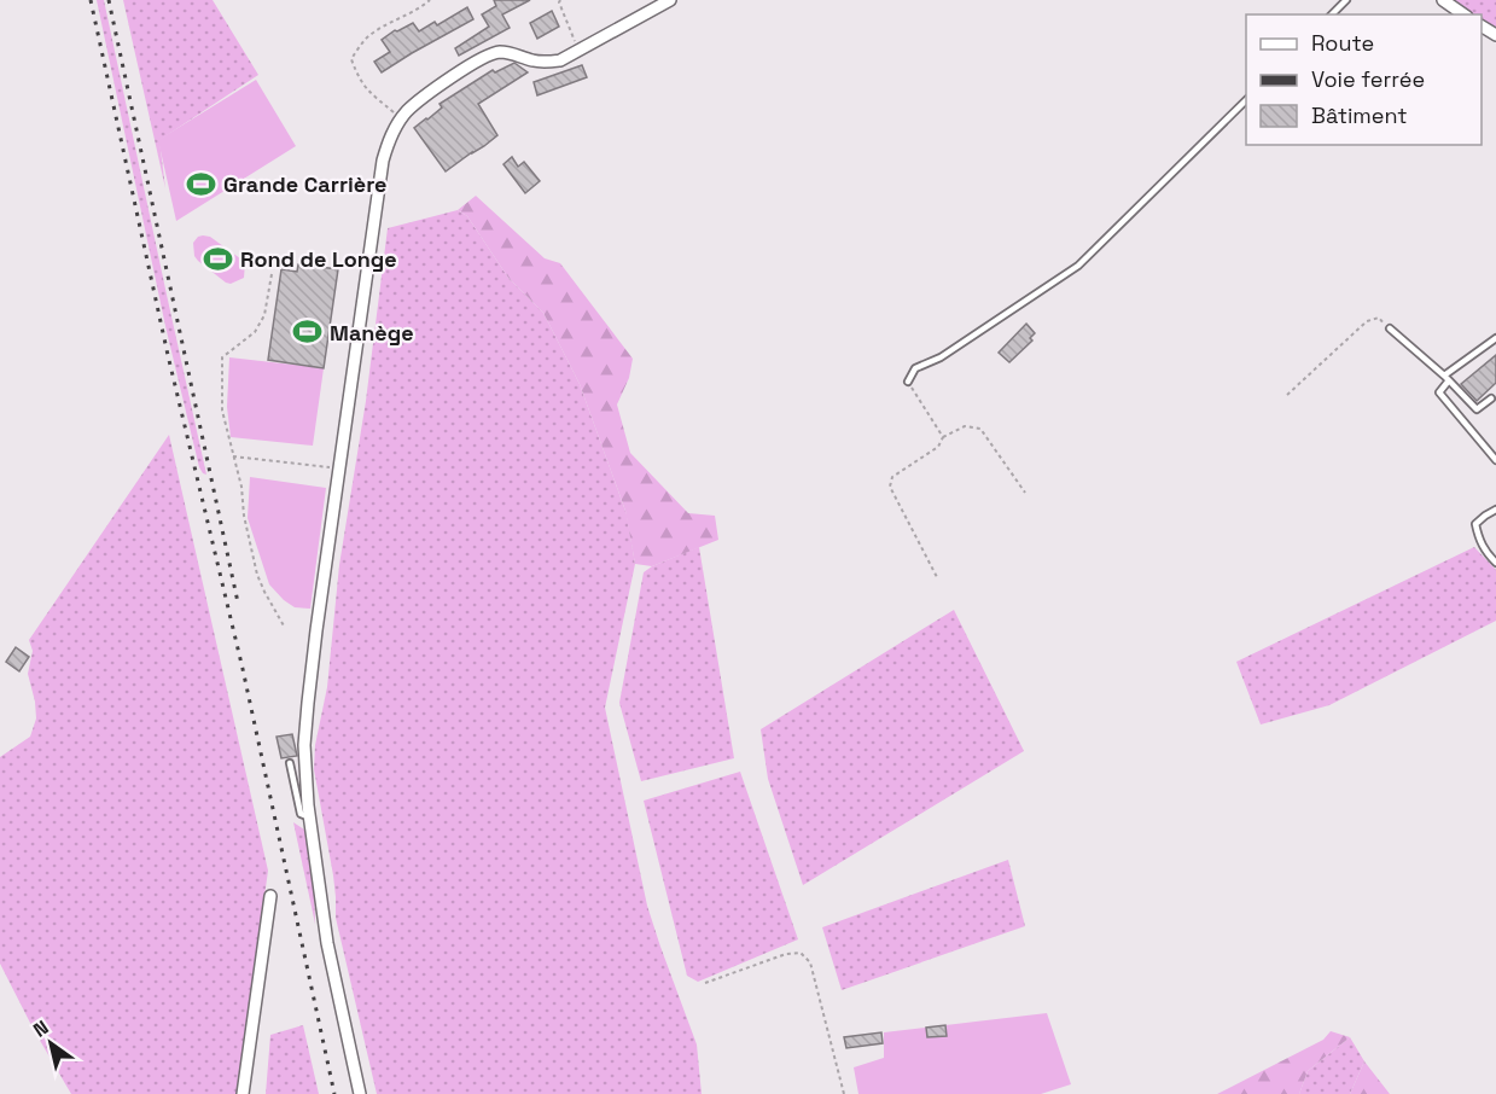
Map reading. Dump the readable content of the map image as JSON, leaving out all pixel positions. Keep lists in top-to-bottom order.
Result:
{
  "places": {
    "sports": ["Grande Carrière", "Rond de Longe", "Manège"]
  },
  "legend": ["Route", "Voie ferrée", "Bâtiment"],
  "north": "top left"
}
